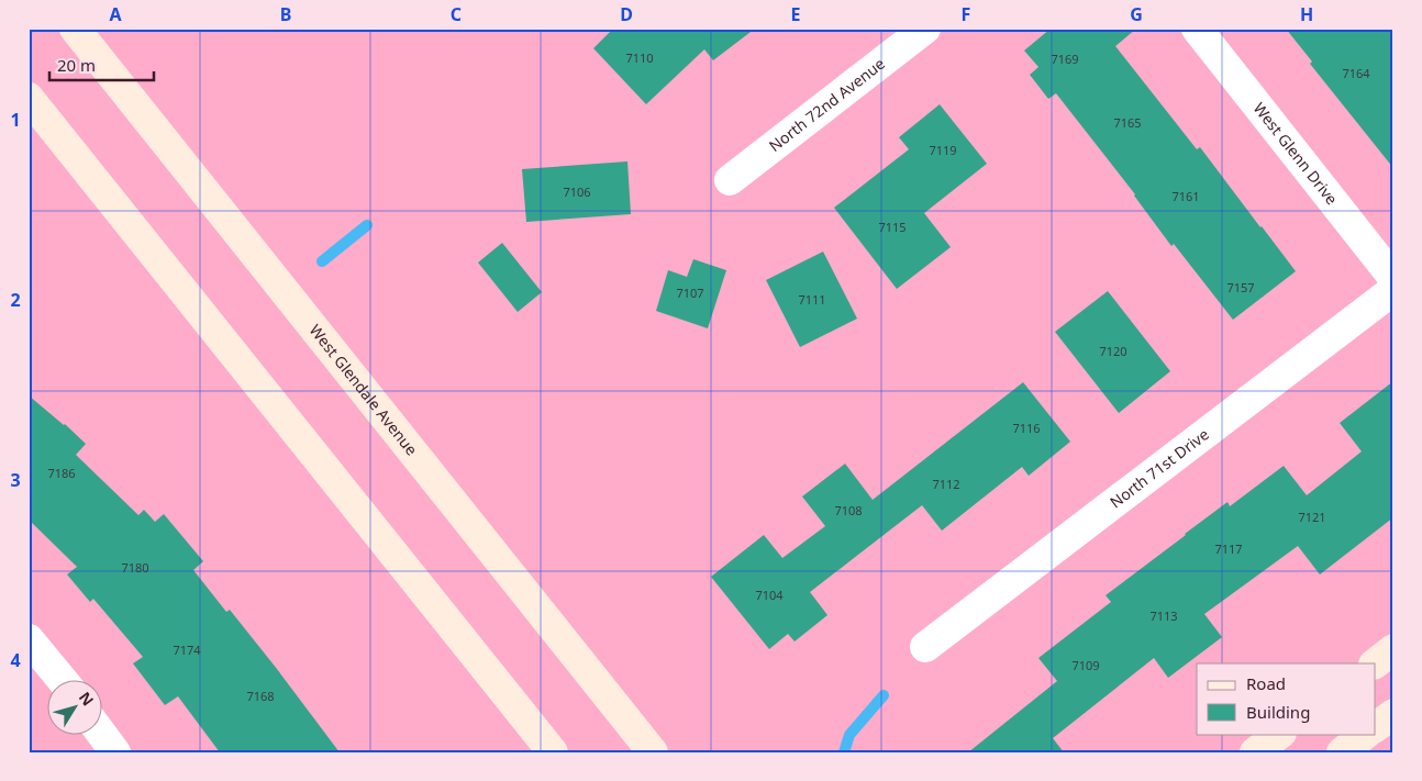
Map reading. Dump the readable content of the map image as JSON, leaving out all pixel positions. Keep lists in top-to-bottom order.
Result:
{
  "streets": {
    "main road": ["West Glendale Avenue"],
    "street": ["North 72nd Avenue", "West Glenn Drive", "North 71st Drive"]
  },
  "house_numbers": [
    "7110",
    "7169",
    "7164",
    "7165",
    "7119",
    "7106",
    "7161",
    "7115",
    "7157",
    "7107",
    "7111",
    "7120",
    "7116",
    "7186",
    "7112",
    "7108",
    "7121",
    "7117",
    "7180",
    "7104",
    "7113",
    "7174",
    "7109",
    "7168"
  ],
  "legend": ["Road", "Building"],
  "scale_bar": "20 m",
  "north": "top right",
  "grid": {
    "columns": [
      "A",
      "B",
      "C",
      "D",
      "E",
      "F",
      "G",
      "H"
    ],
    "rows": [
      "1",
      "2",
      "3",
      "4"
    ]
  }
}
